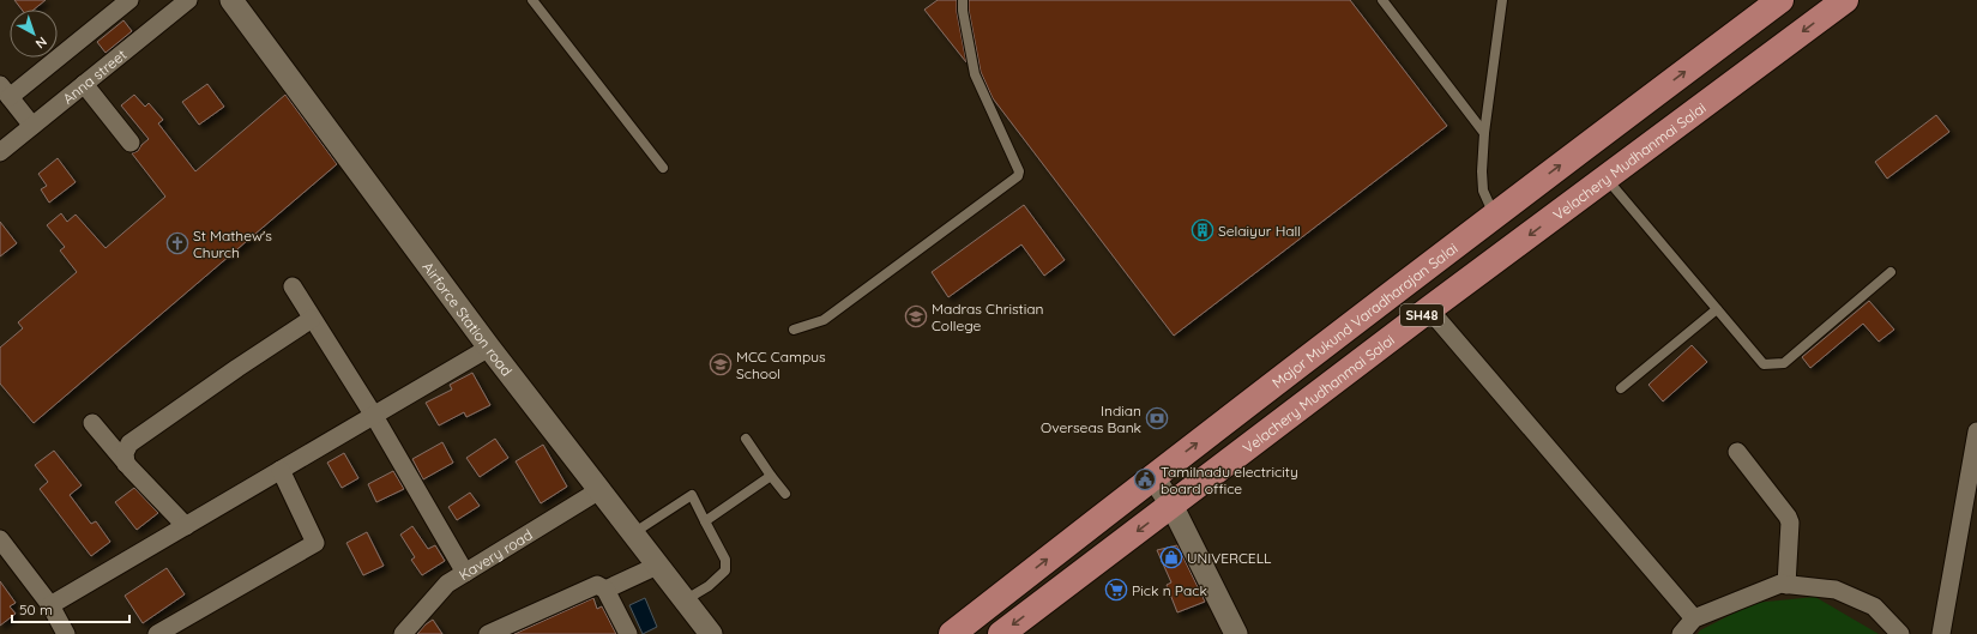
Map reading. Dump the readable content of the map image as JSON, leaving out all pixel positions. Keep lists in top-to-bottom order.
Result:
{
  "streets": {
    "main road": ["Velachery Mudhanmai Salai", "Major Mukund Varadharajan Salai", "SH48"],
    "street": ["Anna street", "Airforce Station road", "Kavery road"]
  },
  "crossings": [
    ["Airforce Station road", "Kavery road"]
  ],
  "one_way": ["Velachery Mudhanmai Salai", "Major Mukund Varadharajan Salai"],
  "places": {
    "building": ["Selaiyur Hall"],
    "church": ["St Mathew's Church"],
    "school or university": ["Madras Christian College", "MCC Campus School"],
    "bank": ["Indian Overseas Bank"],
    "public building": ["Tamilnadu electricity board office"],
    "shop": ["UNIVERCELL"],
    "supermarket": ["Pick n Pack"]
  },
  "scale_bar": "50 m",
  "north": "bottom right"
}
